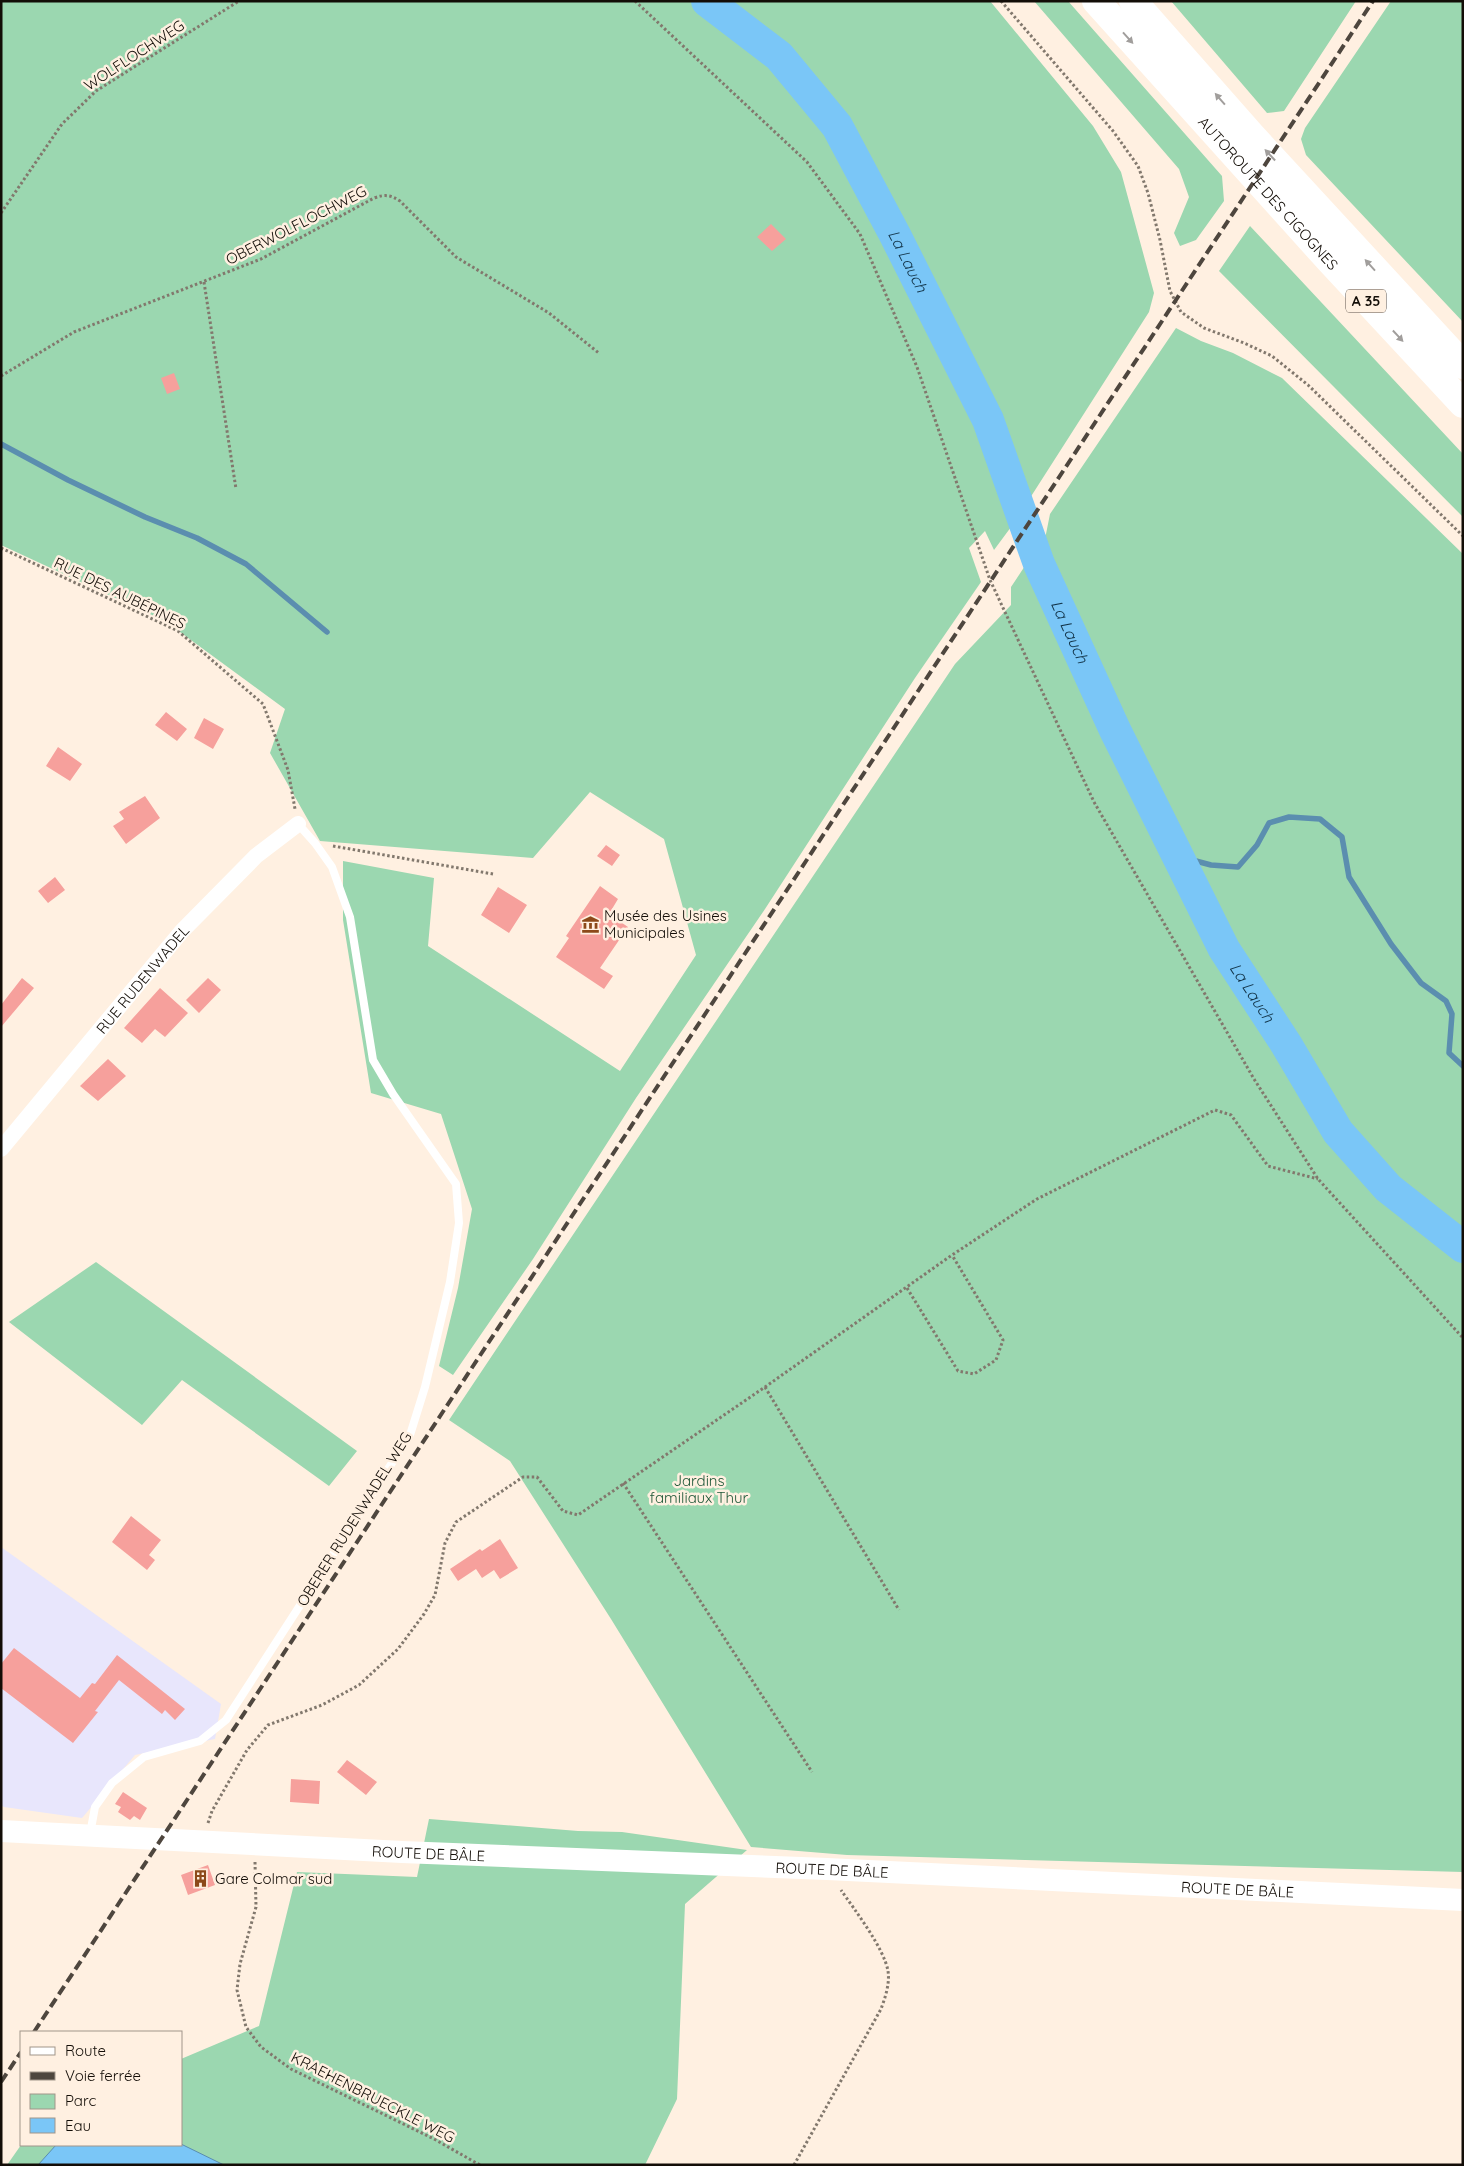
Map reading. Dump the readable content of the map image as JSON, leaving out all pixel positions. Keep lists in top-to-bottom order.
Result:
{
  "streets": {
    "highway": ["AUTOROUTE DES CIGOGNES", "A 35"],
    "main road": ["ROUTE DE BÂLE"],
    "street": ["RUE RUDENWADEL"],
    "lane": ["OBERER RUDENWADEL WEG"],
    "path": [
      "WOLFLOCHWEG",
      "OBERWOLFLOCHWEG",
      "RUE DES AUBÉPINES",
      "KRAEHENBRUECKLE WEG"
    ]
  },
  "crossings": [
    ["RUE DES AUBÉPINES", "RUE RUDENWADEL"],
    ["RUE DES AUBÉPINES", "OBERER RUDENWADEL WEG"],
    ["RUE RUDENWADEL", "OBERER RUDENWADEL WEG"],
    ["OBERER RUDENWADEL WEG", "ROUTE DE BÂLE"],
    ["ROUTE DE BÂLE", "KRAEHENBRUECKLE WEG"]
  ],
  "water": ["La Lauch"],
  "parks": ["Jardins familiaux Thur"],
  "places": {
    "museum": ["Musée des Usines Municipales"],
    "building": ["Gare Colmar sud"]
  },
  "legend": [
    "Route",
    "Voie ferrée",
    "Parc",
    "Eau"
  ]
}
